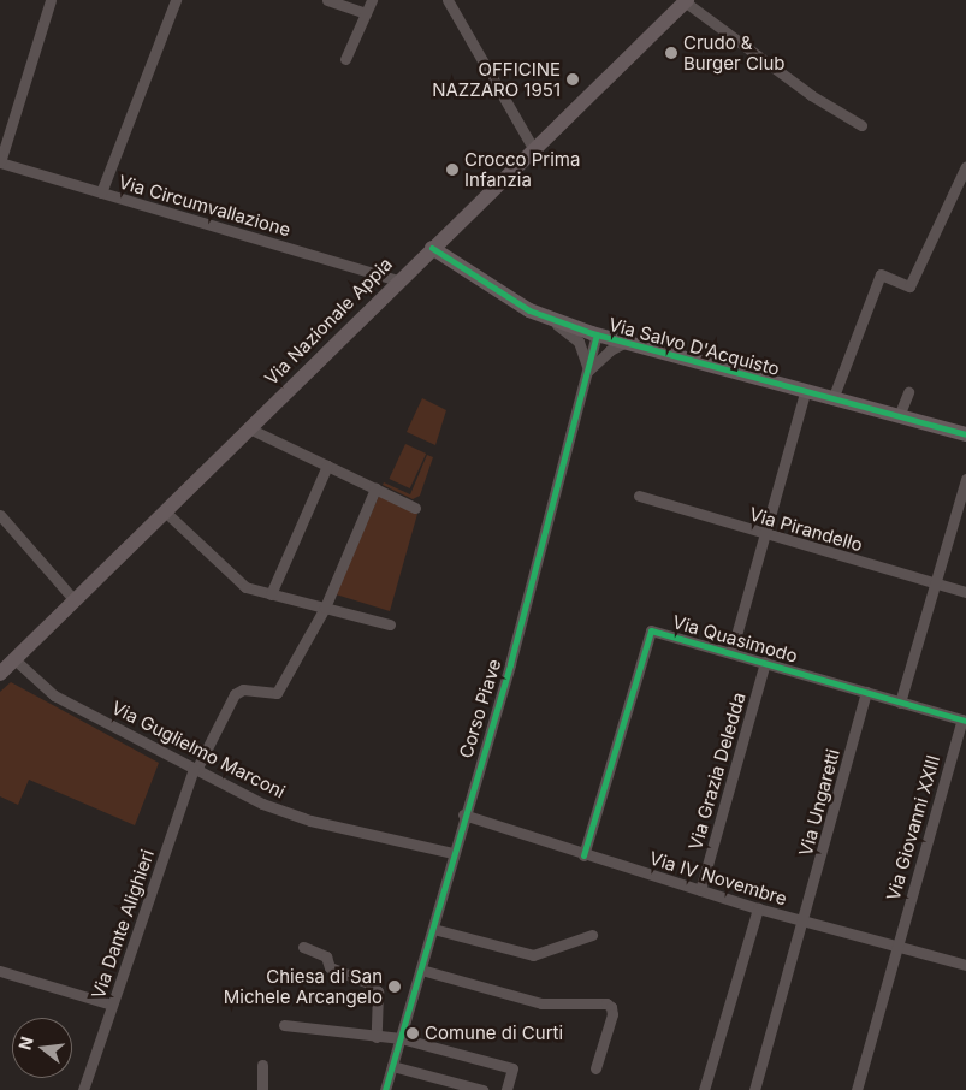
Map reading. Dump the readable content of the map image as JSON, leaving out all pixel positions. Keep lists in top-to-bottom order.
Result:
{
  "streets": {
    "main road": ["Via Nazionale Appia", "Via Salvo D'Acquisto"],
    "street": [
      "Via Circumvallazione",
      "Via Pirandello",
      "Via Quasimodo",
      "Corso Piave",
      "Via Guglielmo Marconi",
      "Via Grazia Deledda",
      "Via Ungaretti",
      "Via Giovanni XXIII",
      "Via IV Novembre",
      "Via Dante Alighieri"
    ]
  },
  "crossings": [
    ["Via Circumvallazione", "Via Nazionale Appia"],
    ["Via Nazionale Appia", "Via Salvo D'Acquisto"],
    ["Via Nazionale Appia", "Via Guglielmo Marconi"],
    ["Via Salvo D'Acquisto", "Corso Piave"],
    ["Via Quasimodo", "Via Grazia Deledda"],
    ["Via Quasimodo", "Via Ungaretti"],
    ["Via Quasimodo", "Via Giovanni XXIII"],
    ["Via Quasimodo", "Via IV Novembre"],
    ["Corso Piave", "Via Guglielmo Marconi"],
    ["Corso Piave", "Via IV Novembre"],
    ["Via Guglielmo Marconi", "Via Dante Alighieri"],
    ["Via Grazia Deledda", "Via IV Novembre"],
    ["Via Ungaretti", "Via IV Novembre"],
    ["Via Giovanni XXIII", "Via IV Novembre"]
  ],
  "places": [
    "Crudo & Burger Club",
    "OFFICINE NAZZARO 1951",
    "Crocco Prima Infanzia",
    "Chiesa di San Michele Arcangelo",
    "Comune di Curti"
  ],
  "north": "left"
}
